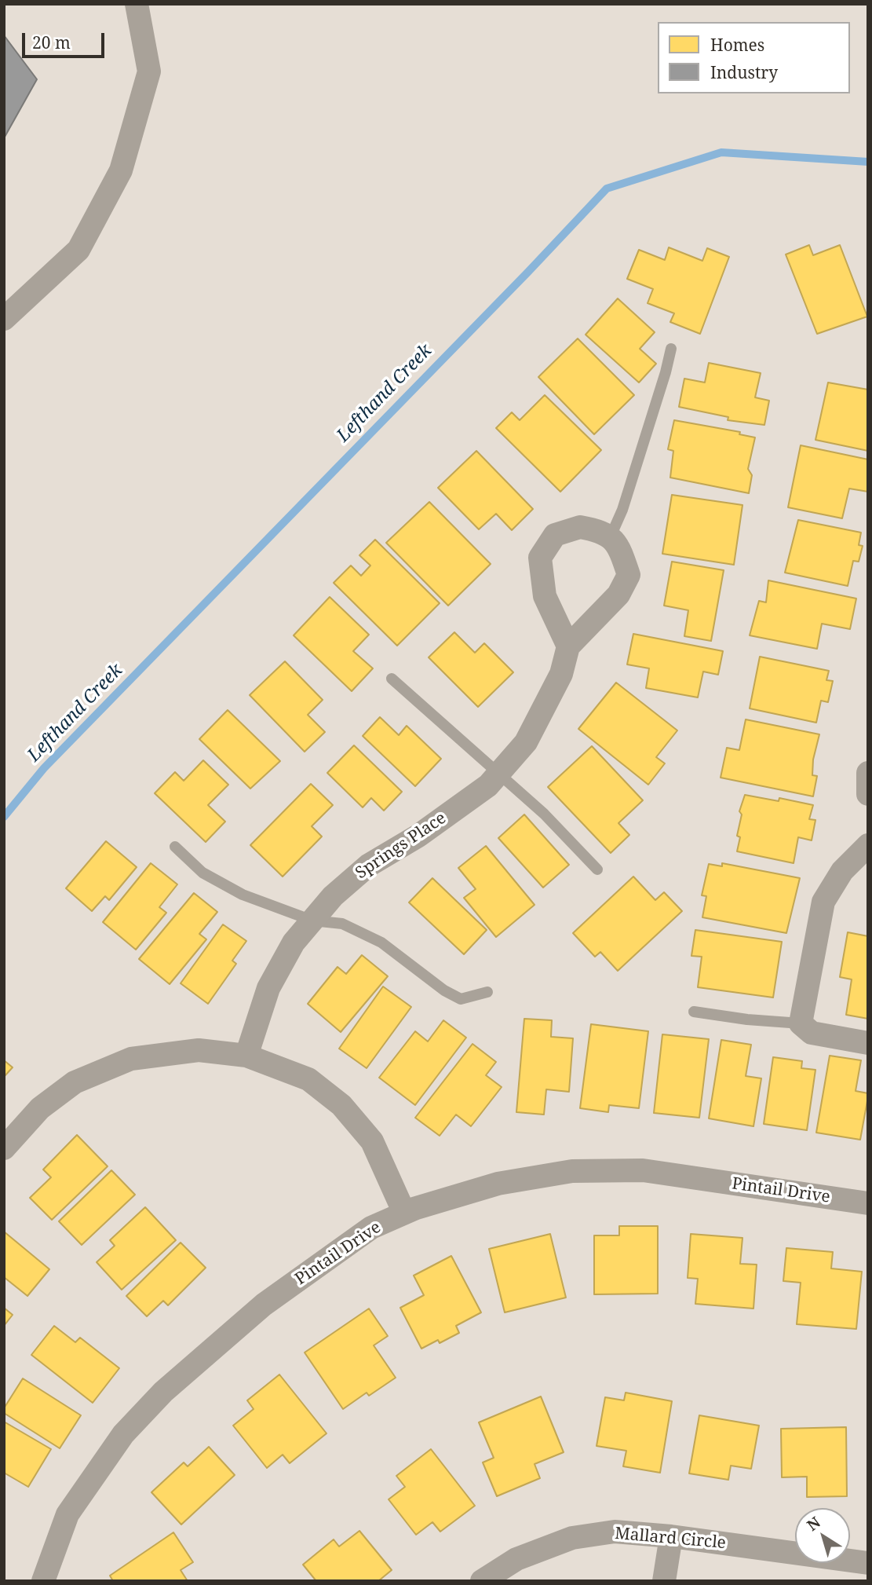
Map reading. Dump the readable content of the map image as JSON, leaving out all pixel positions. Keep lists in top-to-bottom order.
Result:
{
  "streets": {
    "street": ["Springs Place", "Pintail Drive", "Mallard Circle"]
  },
  "water": ["Lefthand Creek"],
  "legend": ["Homes", "Industry"],
  "scale_bar": "20 m",
  "north": "top left"
}
